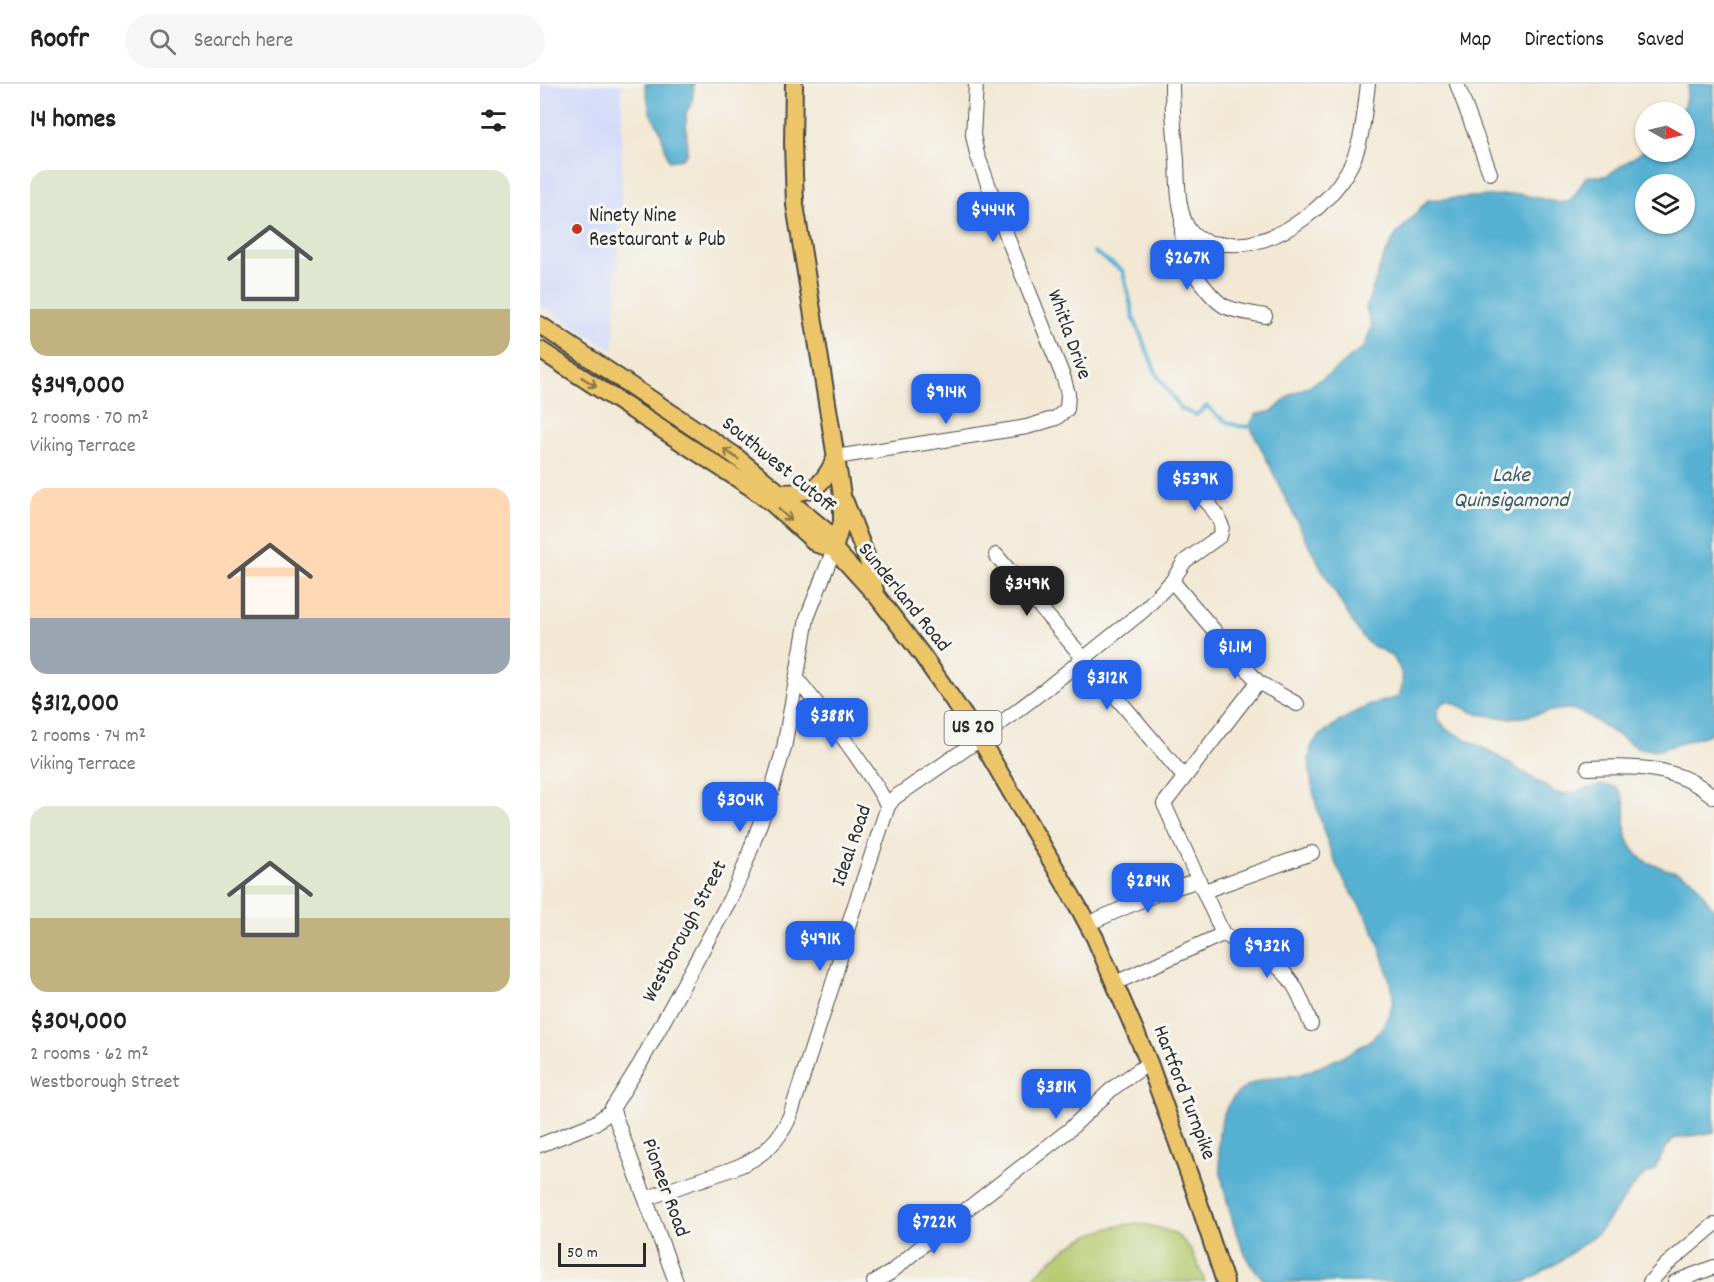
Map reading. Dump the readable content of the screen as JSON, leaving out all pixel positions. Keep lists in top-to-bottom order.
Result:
{
  "streets": {
    "main road": [
      "Southwest Cutoff",
      "Sunderland Road",
      "US 20",
      "Hartford Turnpike"
    ],
    "street": [
      "Whitla Drive",
      "Ideal Road",
      "Westborough Street",
      "Pioneer Road"
    ]
  },
  "crossings": [
    ["Whitla Drive", "Sunderland Road"],
    ["Southwest Cutoff", "Sunderland Road"],
    ["Southwest Cutoff", "Westborough Street"],
    ["Sunderland Road", "Ideal Road"],
    ["Sunderland Road", "Westborough Street"],
    ["Sunderland Road", "Hartford Turnpike"],
    ["Ideal Road", "Pioneer Road"],
    ["Westborough Street", "Pioneer Road"]
  ],
  "water": ["Lake Quinsigamond"],
  "places": ["Ninety Nine Restaurant & Pub"],
  "scale_bar": "50 m",
  "north": "right",
  "page": {
    "header": "Roofr",
    "search": "Search here",
    "nav": ["Map", "Directions", "Saved"],
    "heading": "14 homes",
    "list": [
      {
        "name": "$349,000",
        "note": "2 rooms · 70 m² · Viking Terrace"
      },
      {
        "name": "$312,000",
        "note": "2 rooms · 74 m² · Viking Terrace"
      },
      {
        "name": "$304,000",
        "note": "2 rooms · 62 m² · Westborough Street"
      }
    ],
    "price": [
      "$444K",
      "$267K",
      "$914K",
      "$539K",
      "$349K",
      "$1.1M",
      "$312K",
      "$388K",
      "$304K",
      "$284K",
      "$491K",
      "$932K",
      "$381K",
      "$722K"
    ],
    "scale": "50 m"
  }
}
